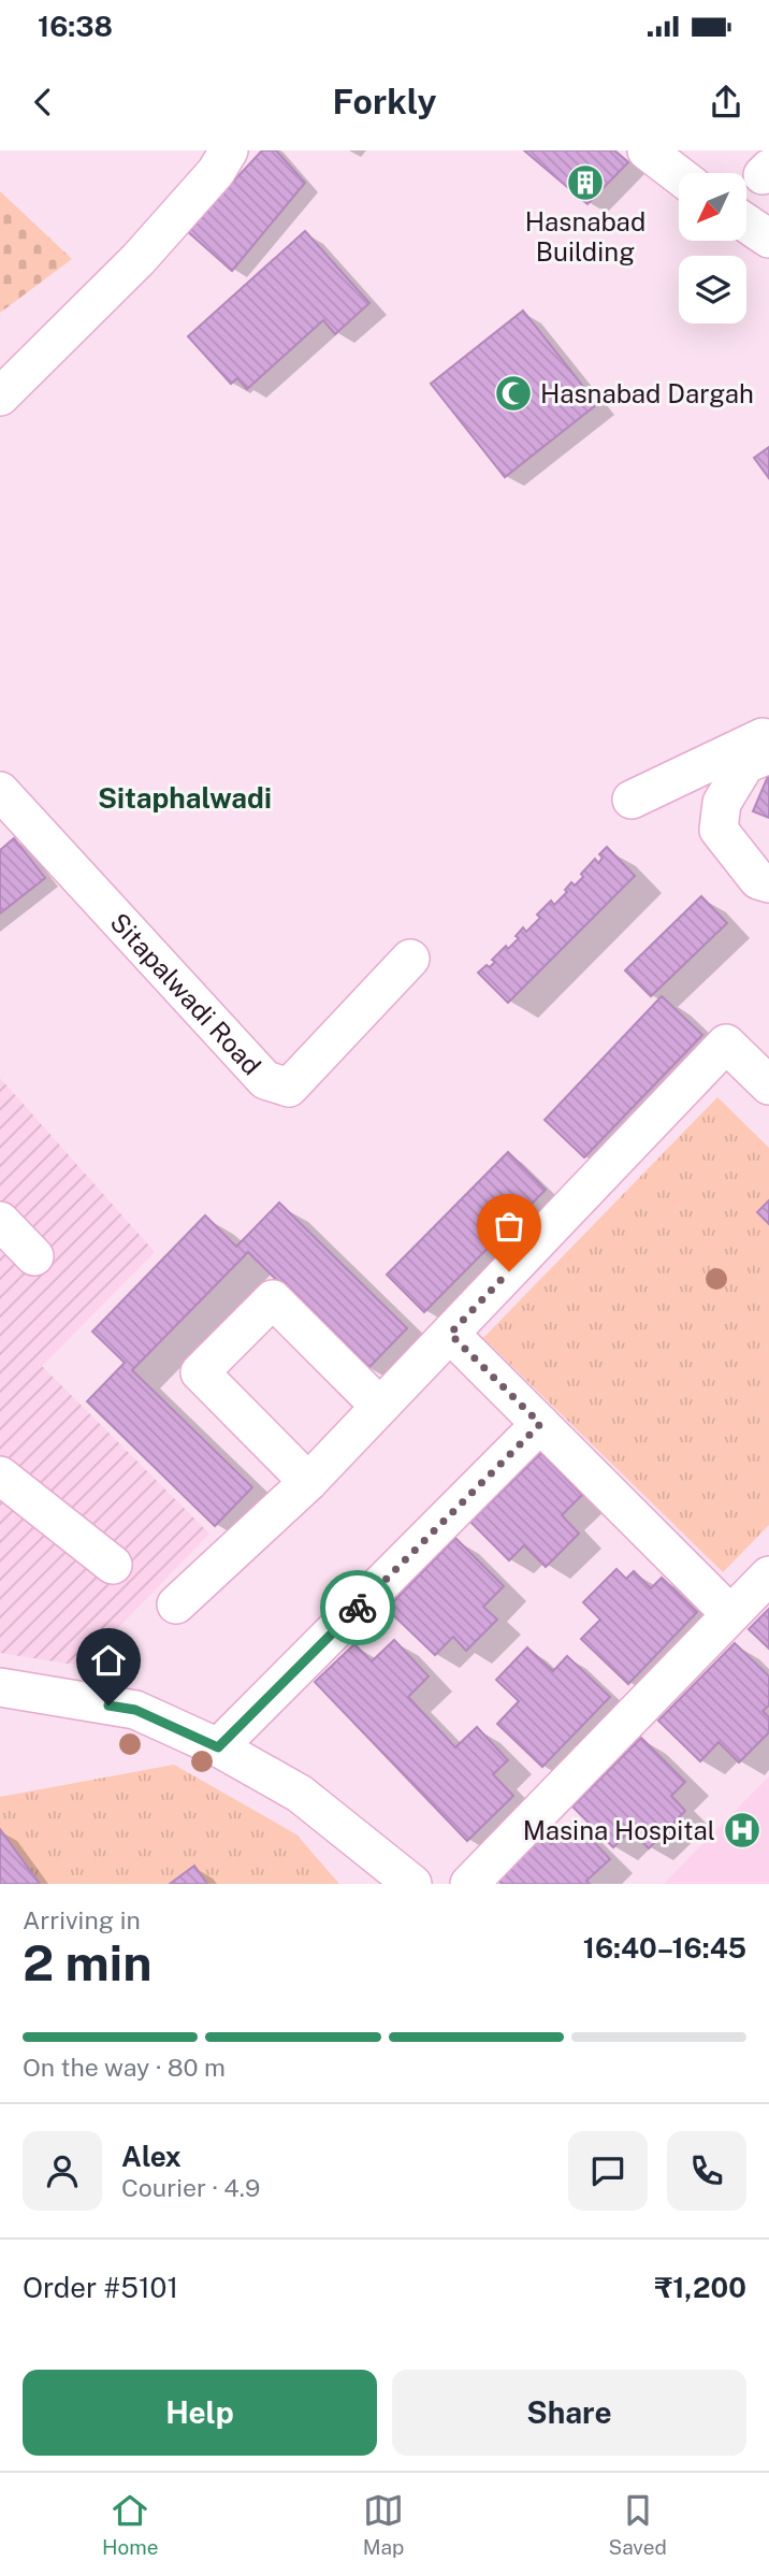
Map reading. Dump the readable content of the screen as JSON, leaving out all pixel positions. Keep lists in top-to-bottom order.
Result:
{
  "streets": {
    "street": ["Sitapalwadi Road"]
  },
  "districts": ["Sitaphalwadi"],
  "places": {
    "building": ["Hasnabad Building"],
    "mosque": ["Hasnabad Dargah"],
    "hospital": ["Masina Hospital"]
  },
  "north": "bottom left",
  "page": {
    "status": "16:38",
    "header": "Forkly",
    "heading": ["2 min", "Arriving in", "16:40–16:45"],
    "panel": [
      "Alex",
      "Courier · 4.9",
      "Order #5101",
      "₹1,200"
    ],
    "bar": "On the way · 80 m",
    "buttons": ["Help", "Share"],
    "tabs": ["Home", "Map", "Saved"]
  }
}
